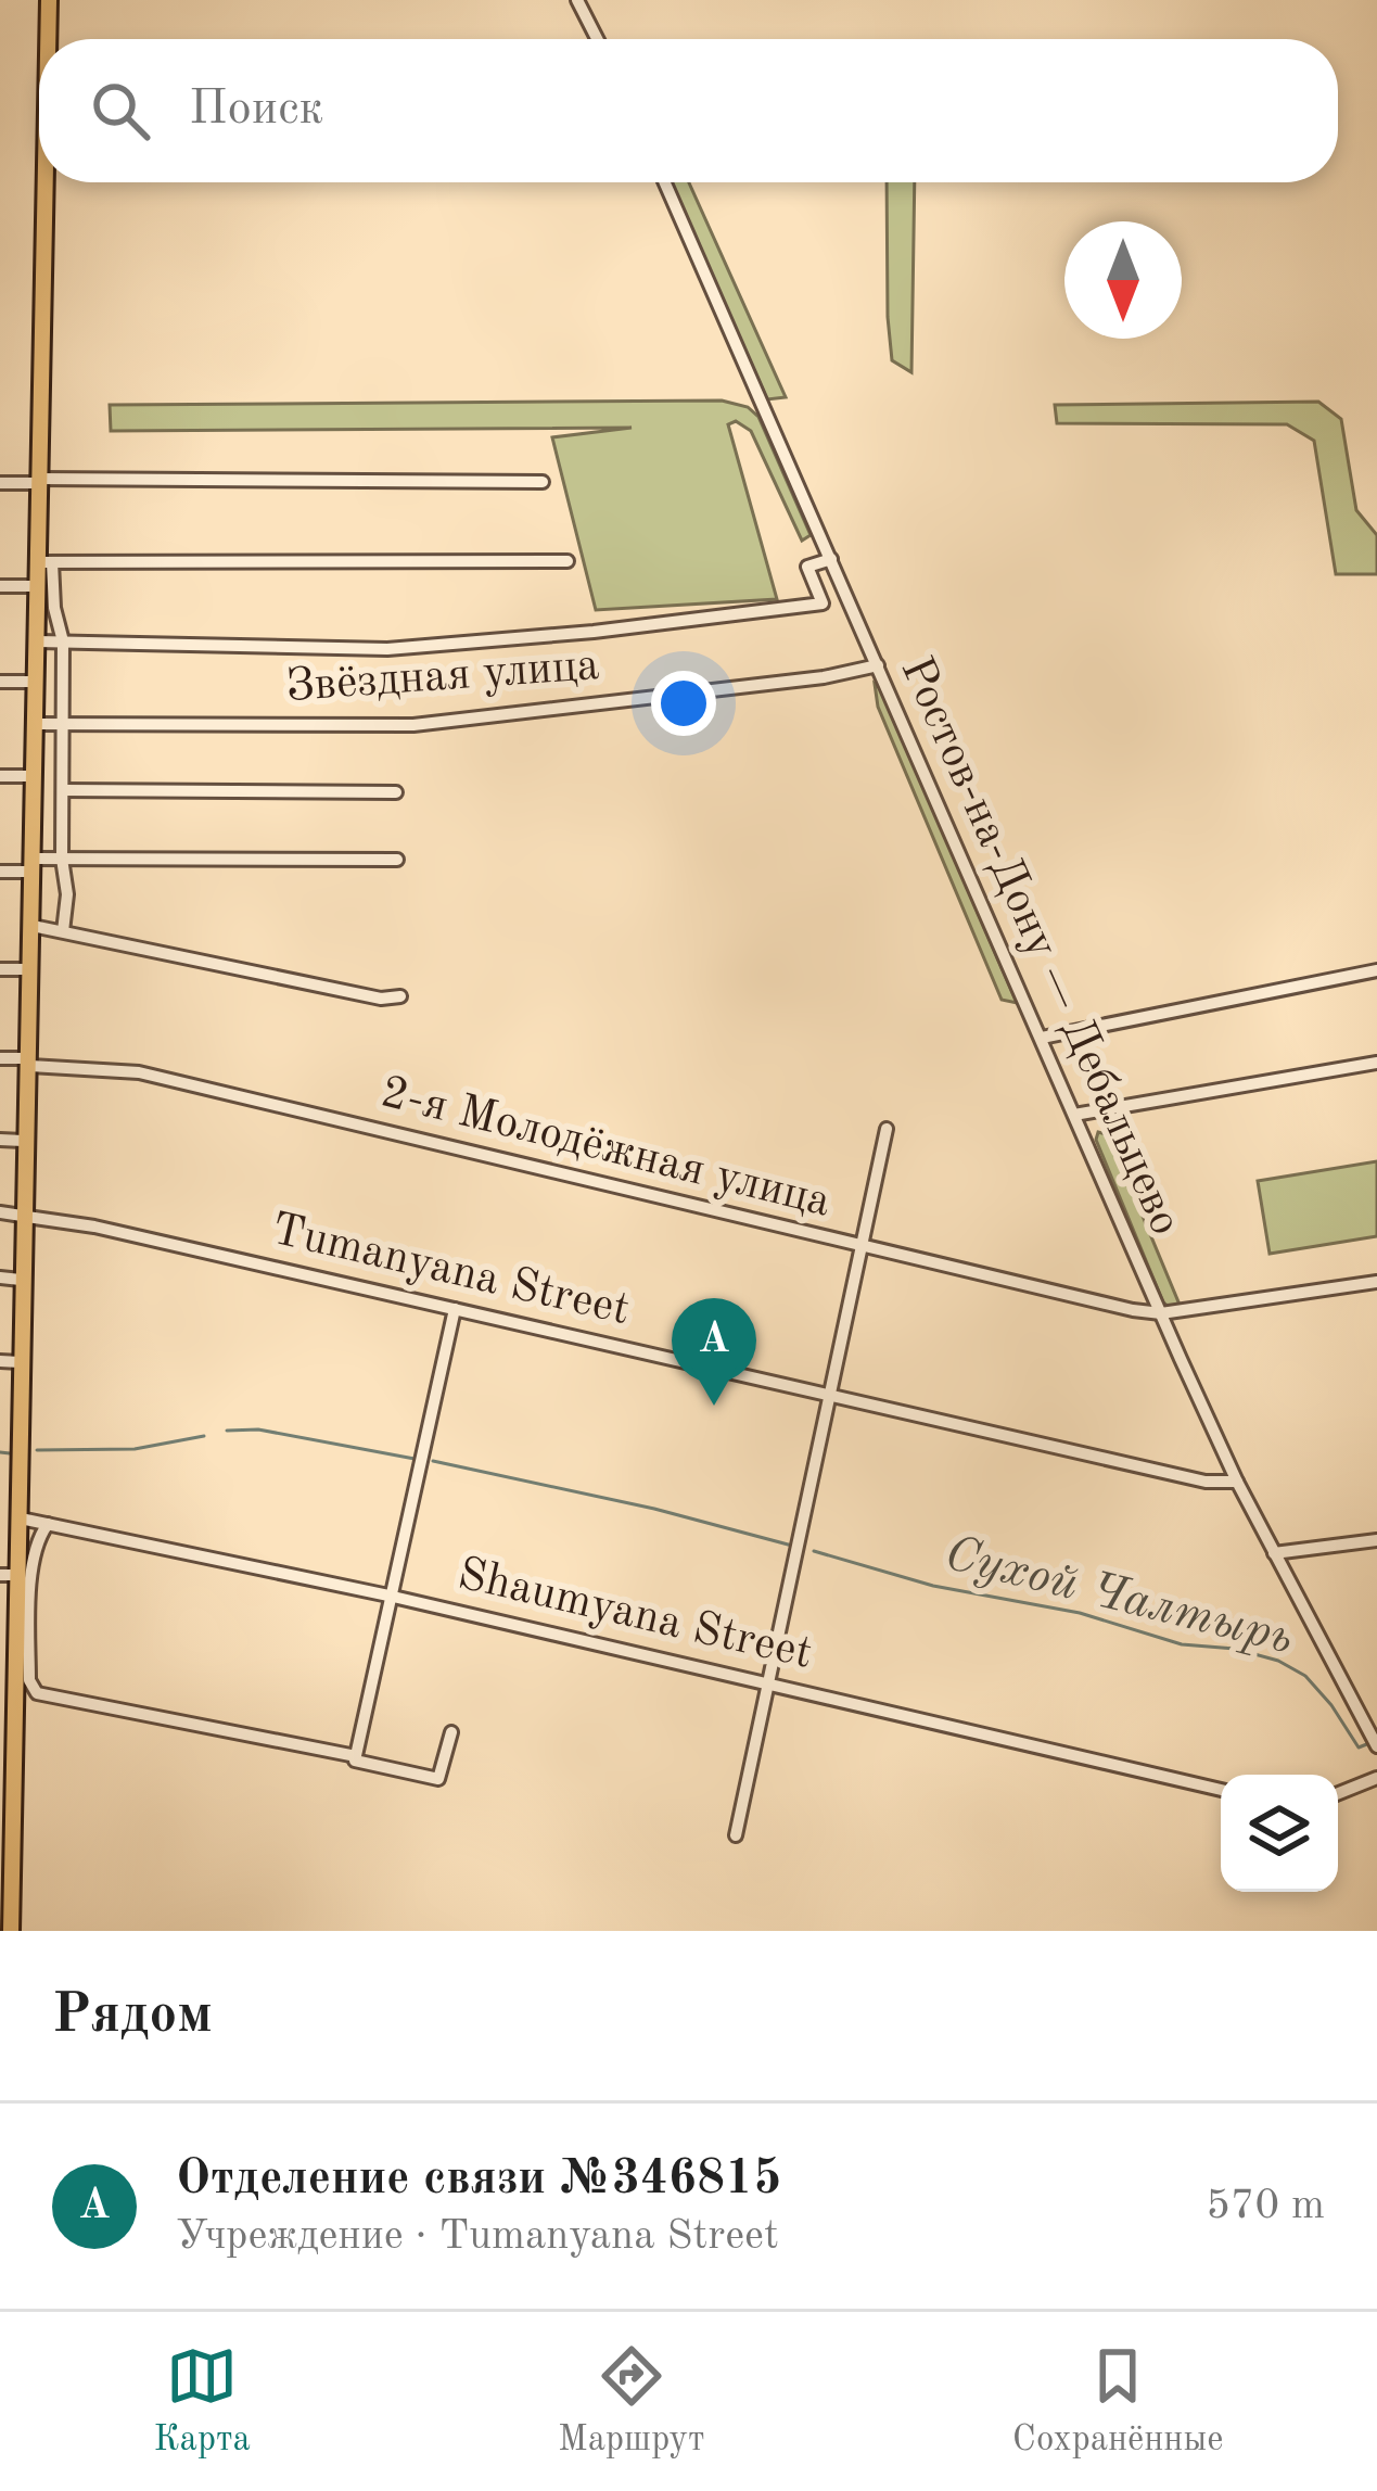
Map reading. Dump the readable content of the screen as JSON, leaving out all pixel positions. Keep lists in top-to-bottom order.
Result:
{
  "streets": {
    "street": [
      "Звёздная улица",
      "Ростов-на-Дону — Дебальцево",
      "2-я Молодёжная улица",
      "Tumanyana Street",
      "Shaumyana Street"
    ]
  },
  "crossings": [
    ["Звёздная улица", "Ростов-на-Дону — Дебальцево"],
    ["Ростов-на-Дону — Дебальцево", "2-я Молодёжная улица"],
    ["Ростов-на-Дону — Дебальцево", "Tumanyana Street"]
  ],
  "water": ["Сухой Чалтырь"],
  "north": "bottom",
  "page": {
    "search": "Поиск",
    "pins": "A",
    "heading": "Рядом",
    "list": [
      {
        "mark": "A",
        "name": "Отделение связи №346815",
        "note": "Учреждение · Tumanyana Street",
        "value": "570 m"
      }
    ],
    "nav": ["Карта", "Маршрут", "Сохранённые"]
  }
}
